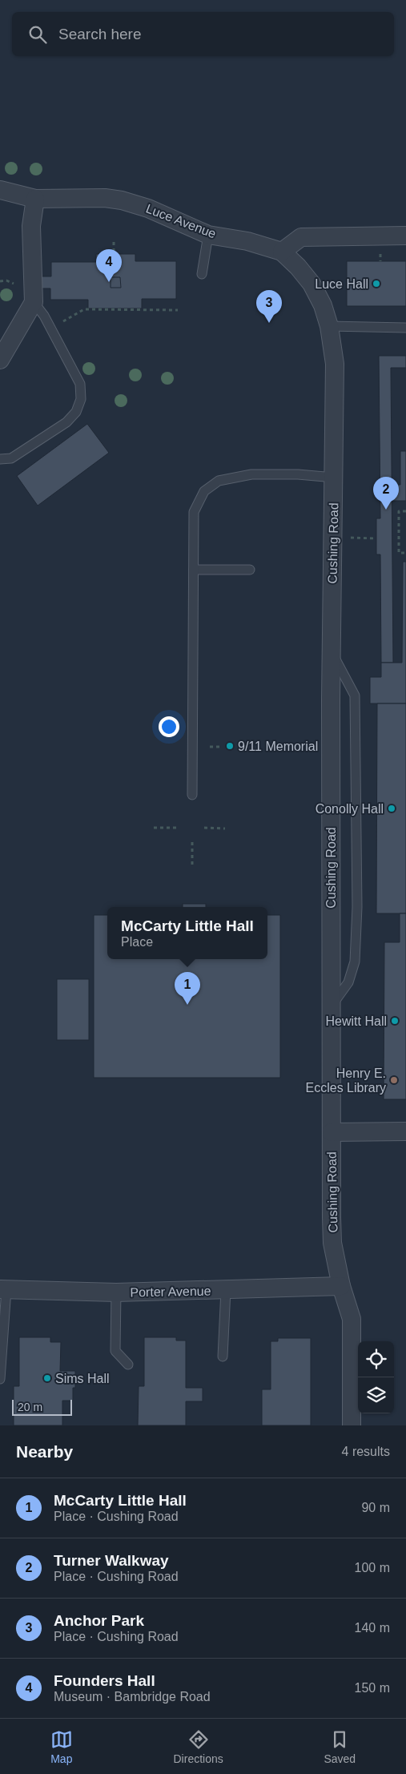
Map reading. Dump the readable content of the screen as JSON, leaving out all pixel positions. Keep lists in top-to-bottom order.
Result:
{
  "streets": {
    "street": ["Luce Avenue", "Cushing Road", "Porter Avenue"]
  },
  "crossings": [
    ["Luce Avenue", "Cushing Road"],
    ["Cushing Road", "Porter Avenue"]
  ],
  "places": [
    "Luce Hall",
    "9/11 Memorial",
    "Conolly Hall",
    "Hewitt Hall",
    "Henry E. Eccles Library",
    "Sims Hall"
  ],
  "scale_bar": "20 m",
  "page": {
    "search": "Search here",
    "pins": [
      "4",
      "3",
      "2",
      "1"
    ],
    "popup": ["McCarty Little Hall", "Place"],
    "scale": "20 m",
    "heading": ["Nearby", "4 results"],
    "list": [
      {
        "mark": "1",
        "name": "McCarty Little Hall",
        "note": "Place · Cushing Road",
        "value": "90 m"
      },
      {
        "mark": "2",
        "name": "Turner Walkway",
        "note": "Place · Cushing Road",
        "value": "100 m"
      },
      {
        "mark": "3",
        "name": "Anchor Park",
        "note": "Place · Cushing Road",
        "value": "140 m"
      },
      {
        "mark": "4",
        "name": "Founders Hall",
        "note": "Museum · Bambridge Road",
        "value": "150 m"
      }
    ],
    "nav": ["Map", "Directions", "Saved"]
  }
}
